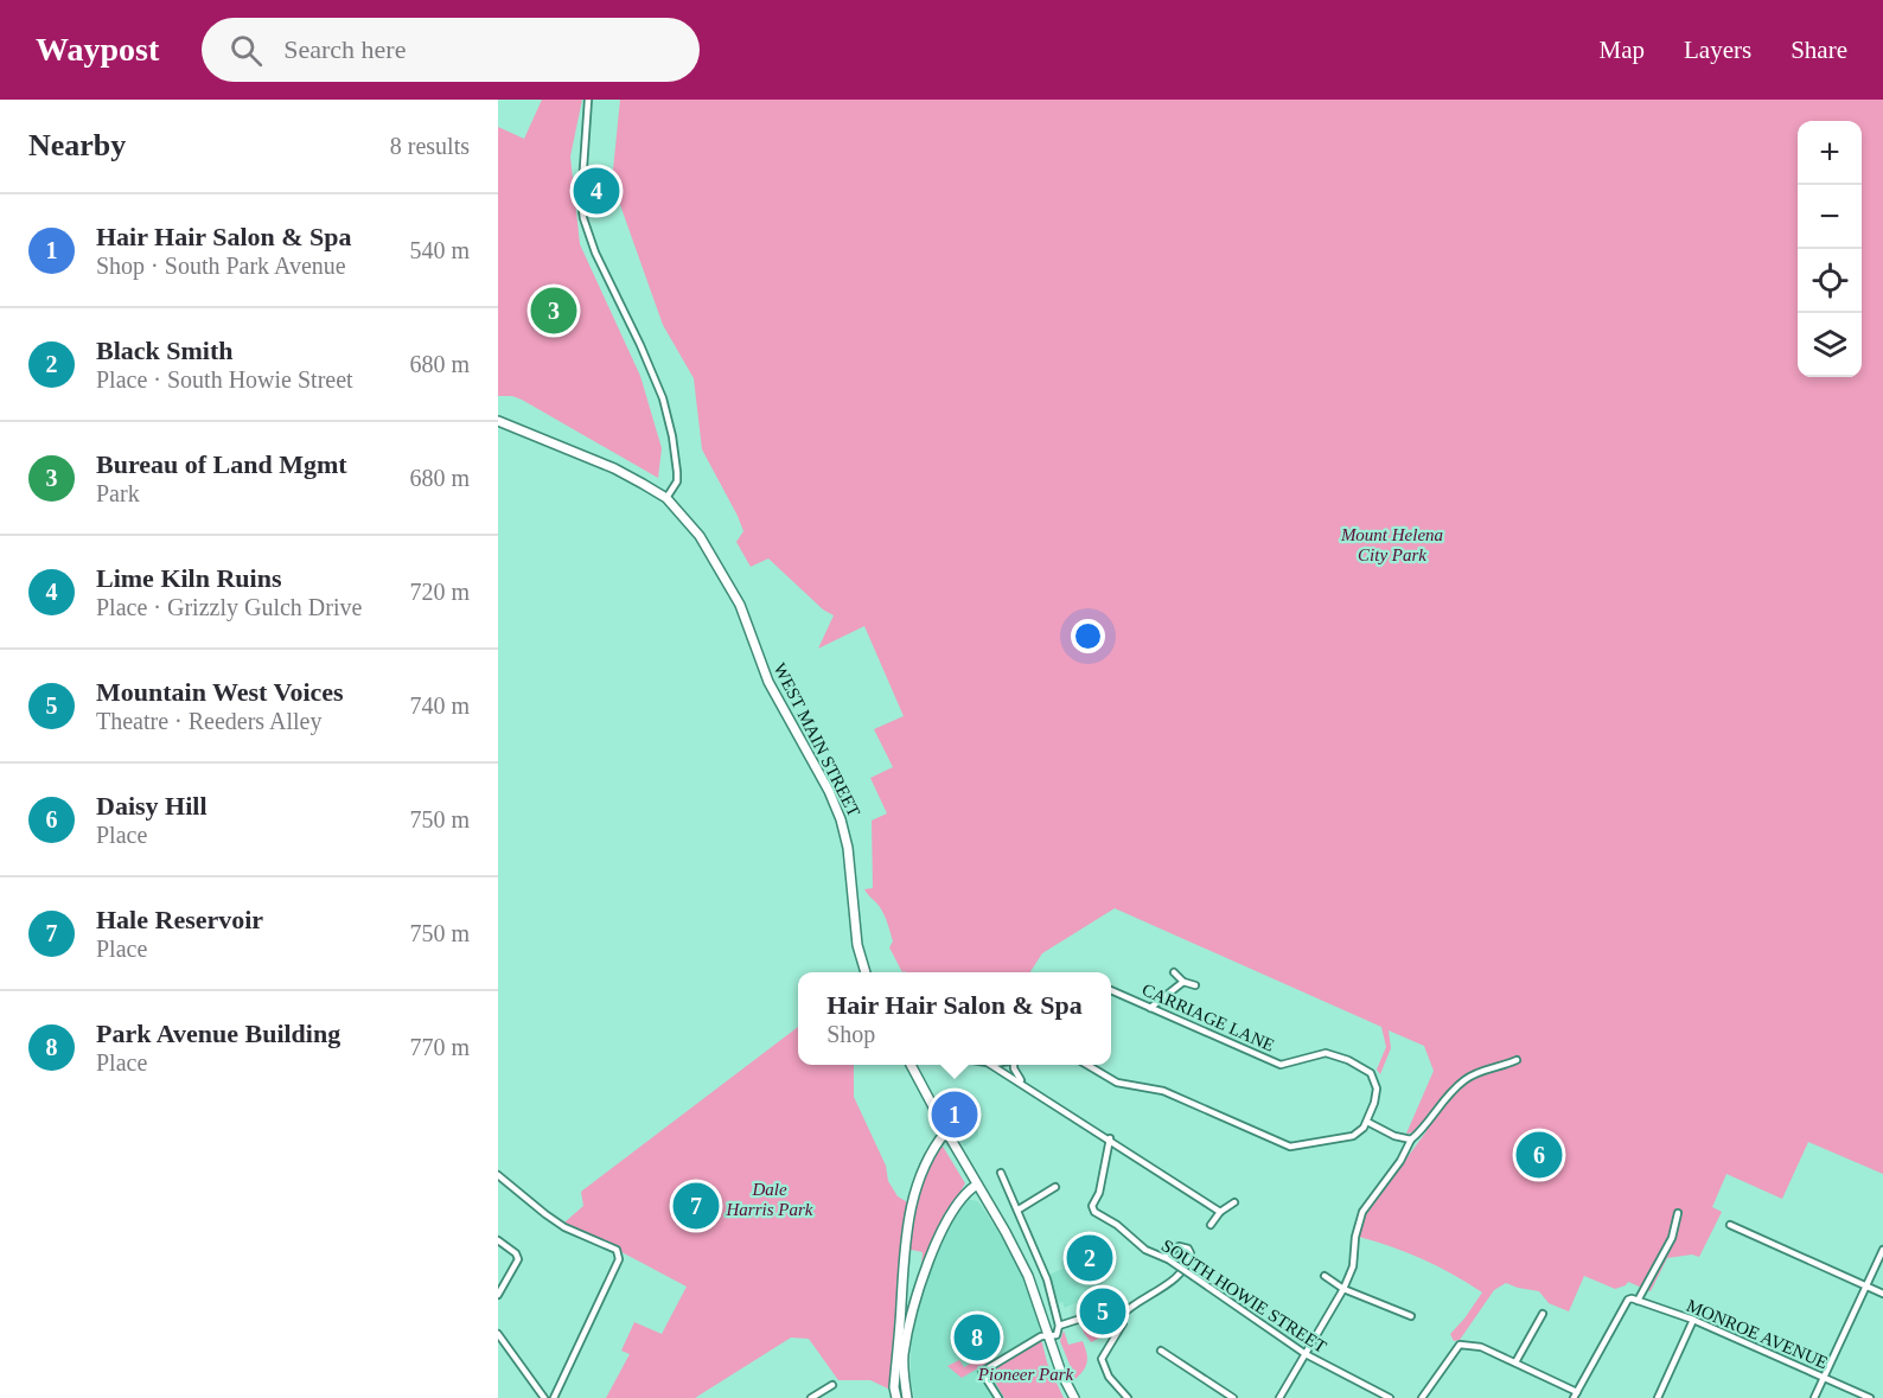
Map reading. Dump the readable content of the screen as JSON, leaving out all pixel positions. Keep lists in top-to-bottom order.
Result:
{
  "streets": {
    "street": [
      "WEST MAIN STREET",
      "CARRIAGE LANE",
      "SOUTH HOWIE STREET",
      "MONROE AVENUE"
    ]
  },
  "parks": ["Mount Helena City Park", "Dale Harris Park", "Pioneer Park"],
  "page": {
    "header": "Waypost",
    "search": "Search here",
    "nav": ["Map", "Layers", "Share"],
    "heading": ["Nearby", "8 results"],
    "map_buttons": ["+", "−"],
    "pins": [
      "4",
      "3",
      "1",
      "6",
      "7",
      "2",
      "5",
      "8"
    ],
    "list": [
      {
        "mark": "1",
        "name": "Hair Hair Salon & Spa",
        "note": "Shop · South Park Avenue",
        "value": "540 m"
      },
      {
        "mark": "2",
        "name": "Black Smith",
        "note": "Place · South Howie Street",
        "value": "680 m"
      },
      {
        "mark": "3",
        "name": "Bureau of Land Mgmt",
        "note": "Park",
        "value": "680 m"
      },
      {
        "mark": "4",
        "name": "Lime Kiln Ruins",
        "note": "Place · Grizzly Gulch Drive",
        "value": "720 m"
      },
      {
        "mark": "5",
        "name": "Mountain West Voices",
        "note": "Theatre · Reeders Alley",
        "value": "740 m"
      },
      {
        "mark": "6",
        "name": "Daisy Hill",
        "note": "Place",
        "value": "750 m"
      },
      {
        "mark": "7",
        "name": "Hale Reservoir",
        "note": "Place",
        "value": "750 m"
      },
      {
        "mark": "8",
        "name": "Park Avenue Building",
        "note": "Place",
        "value": "770 m"
      }
    ],
    "popup": ["Hair Hair Salon & Spa", "Shop"]
  }
}
